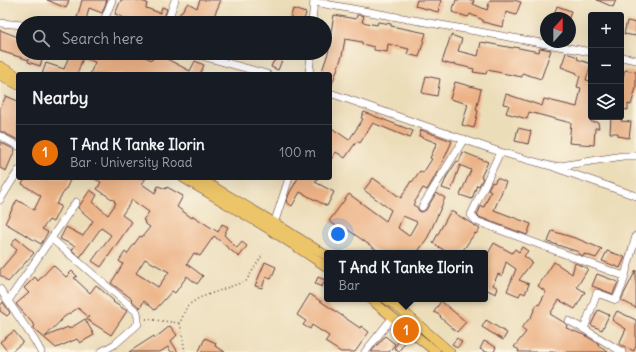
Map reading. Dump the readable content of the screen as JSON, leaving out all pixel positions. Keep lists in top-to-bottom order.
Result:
{
  "north": "top",
  "page": {
    "map_buttons": ["+", "−"],
    "search": "Search here",
    "heading": "Nearby",
    "list": [
      {
        "mark": "1",
        "name": "T And K Tanke Ilorin",
        "note": "Bar · University Road",
        "value": "100 m"
      }
    ],
    "popup": ["T And K Tanke Ilorin", "Bar"],
    "pins": "1"
  }
}
